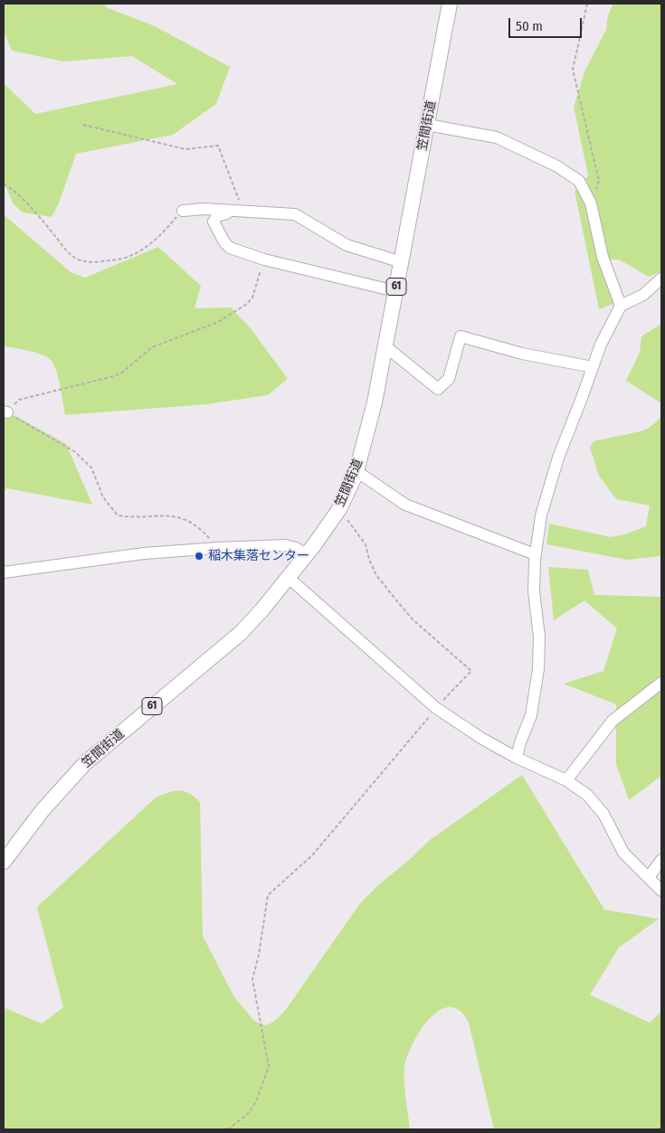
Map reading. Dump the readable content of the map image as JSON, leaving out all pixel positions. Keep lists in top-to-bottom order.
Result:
{
  "streets": {
    "main road": ["笠間街道", "61"]
  },
  "places": ["稲木集落センター"],
  "scale_bar": "50 m"
}
